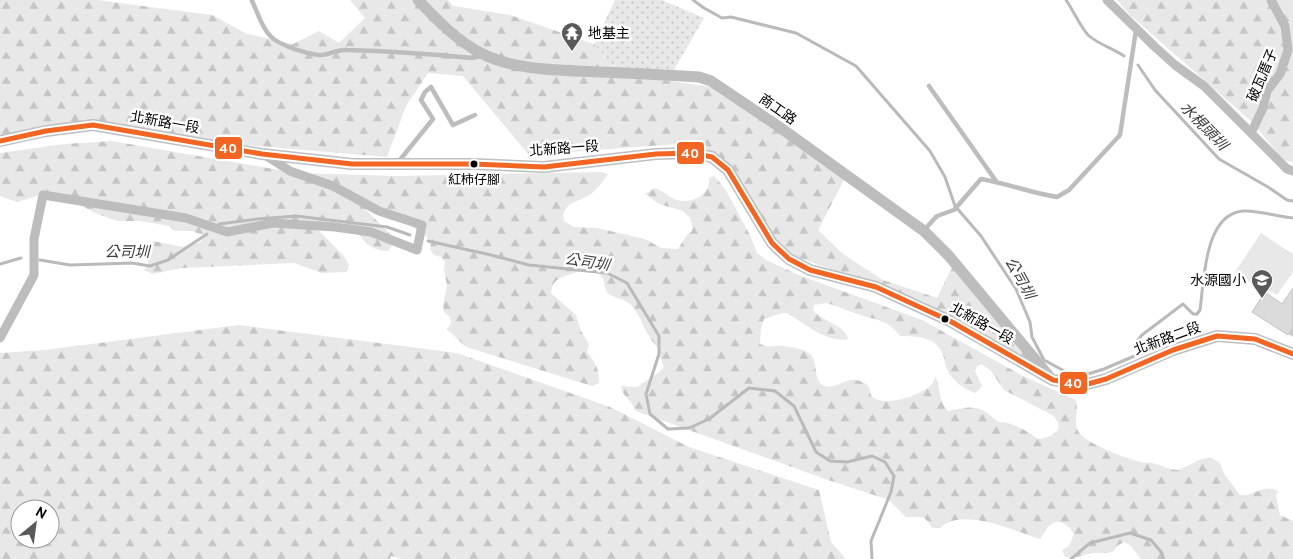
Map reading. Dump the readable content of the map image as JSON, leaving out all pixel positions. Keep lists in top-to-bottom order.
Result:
{
  "streets": {
    "main road": ["北新路一段", "北新路二段"],
    "street": ["破瓦厝子", "商工路"]
  },
  "crossings": [
    ["商工路", "北新路一段"],
    ["商工路", "北新路二段"],
    ["北新路一段", "北新路二段"]
  ],
  "water": ["水梘頭圳", "公司圳"],
  "places": {
    "temple": ["地基主"],
    "other": ["紅柿仔腳"],
    "school or university": ["水源國小"]
  },
  "lines": ["transit line 40"],
  "north": "top right"
}
